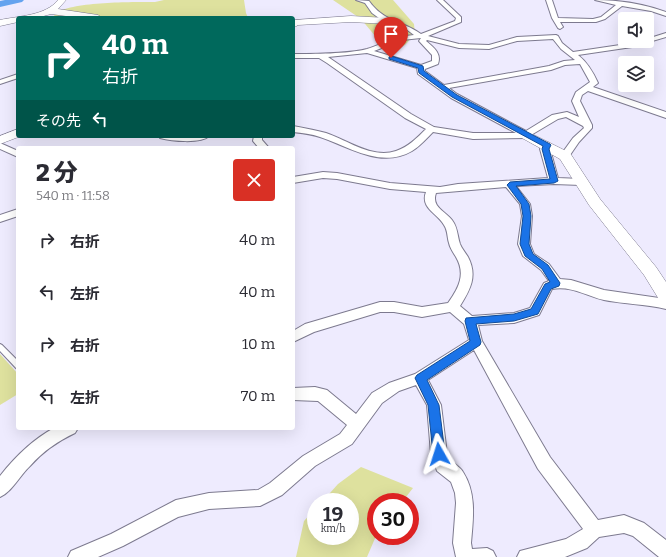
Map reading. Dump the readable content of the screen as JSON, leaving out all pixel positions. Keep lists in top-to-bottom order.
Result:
{
  "page": {
    "turn": ["40 m", "右折"],
    "then": "その先",
    "heading": ["2 分", "540 m · 11:58"],
    "list": [
      {
        "name": "右折",
        "value": "40 m"
      },
      {
        "name": "左折",
        "value": "40 m"
      },
      {
        "name": "右折",
        "value": "10 m"
      },
      {
        "name": "左折",
        "value": "70 m"
      }
    ],
    "speed": "19 km/h",
    "limit": "30"
  }
}
